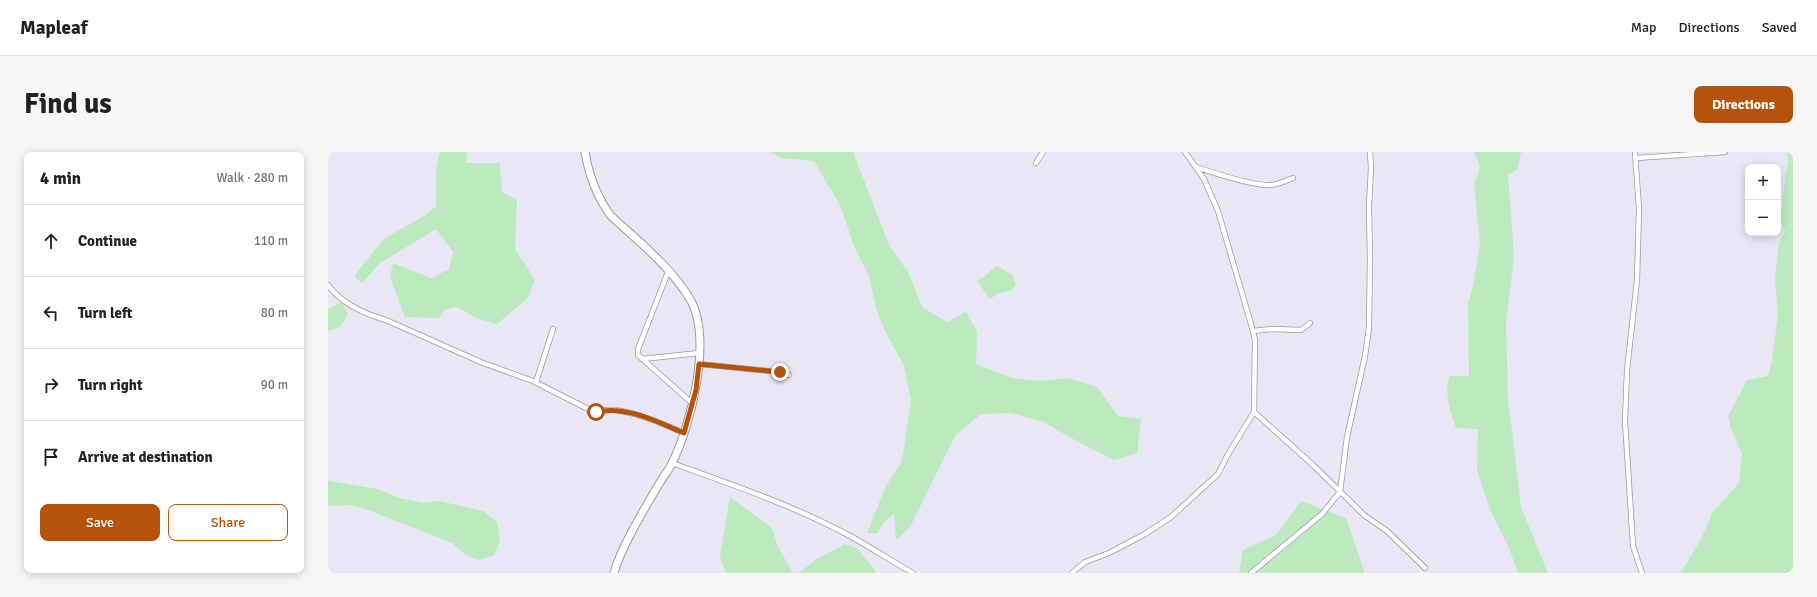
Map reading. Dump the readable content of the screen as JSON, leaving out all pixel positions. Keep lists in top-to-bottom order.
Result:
{
  "page": {
    "header": "Mapleaf",
    "nav": ["Map", "Directions", "Saved"],
    "buttons": [
      "Directions",
      ["Save", "Share"]
    ],
    "title": "Find us",
    "heading": ["4 min", "Walk · 280 m"],
    "map_buttons": ["+", "−"],
    "list": [
      ["Continue", "110 m"],
      ["Turn left", "80 m"],
      ["Turn right", "90 m"],
      "Arrive at destination"
    ]
  }
}
